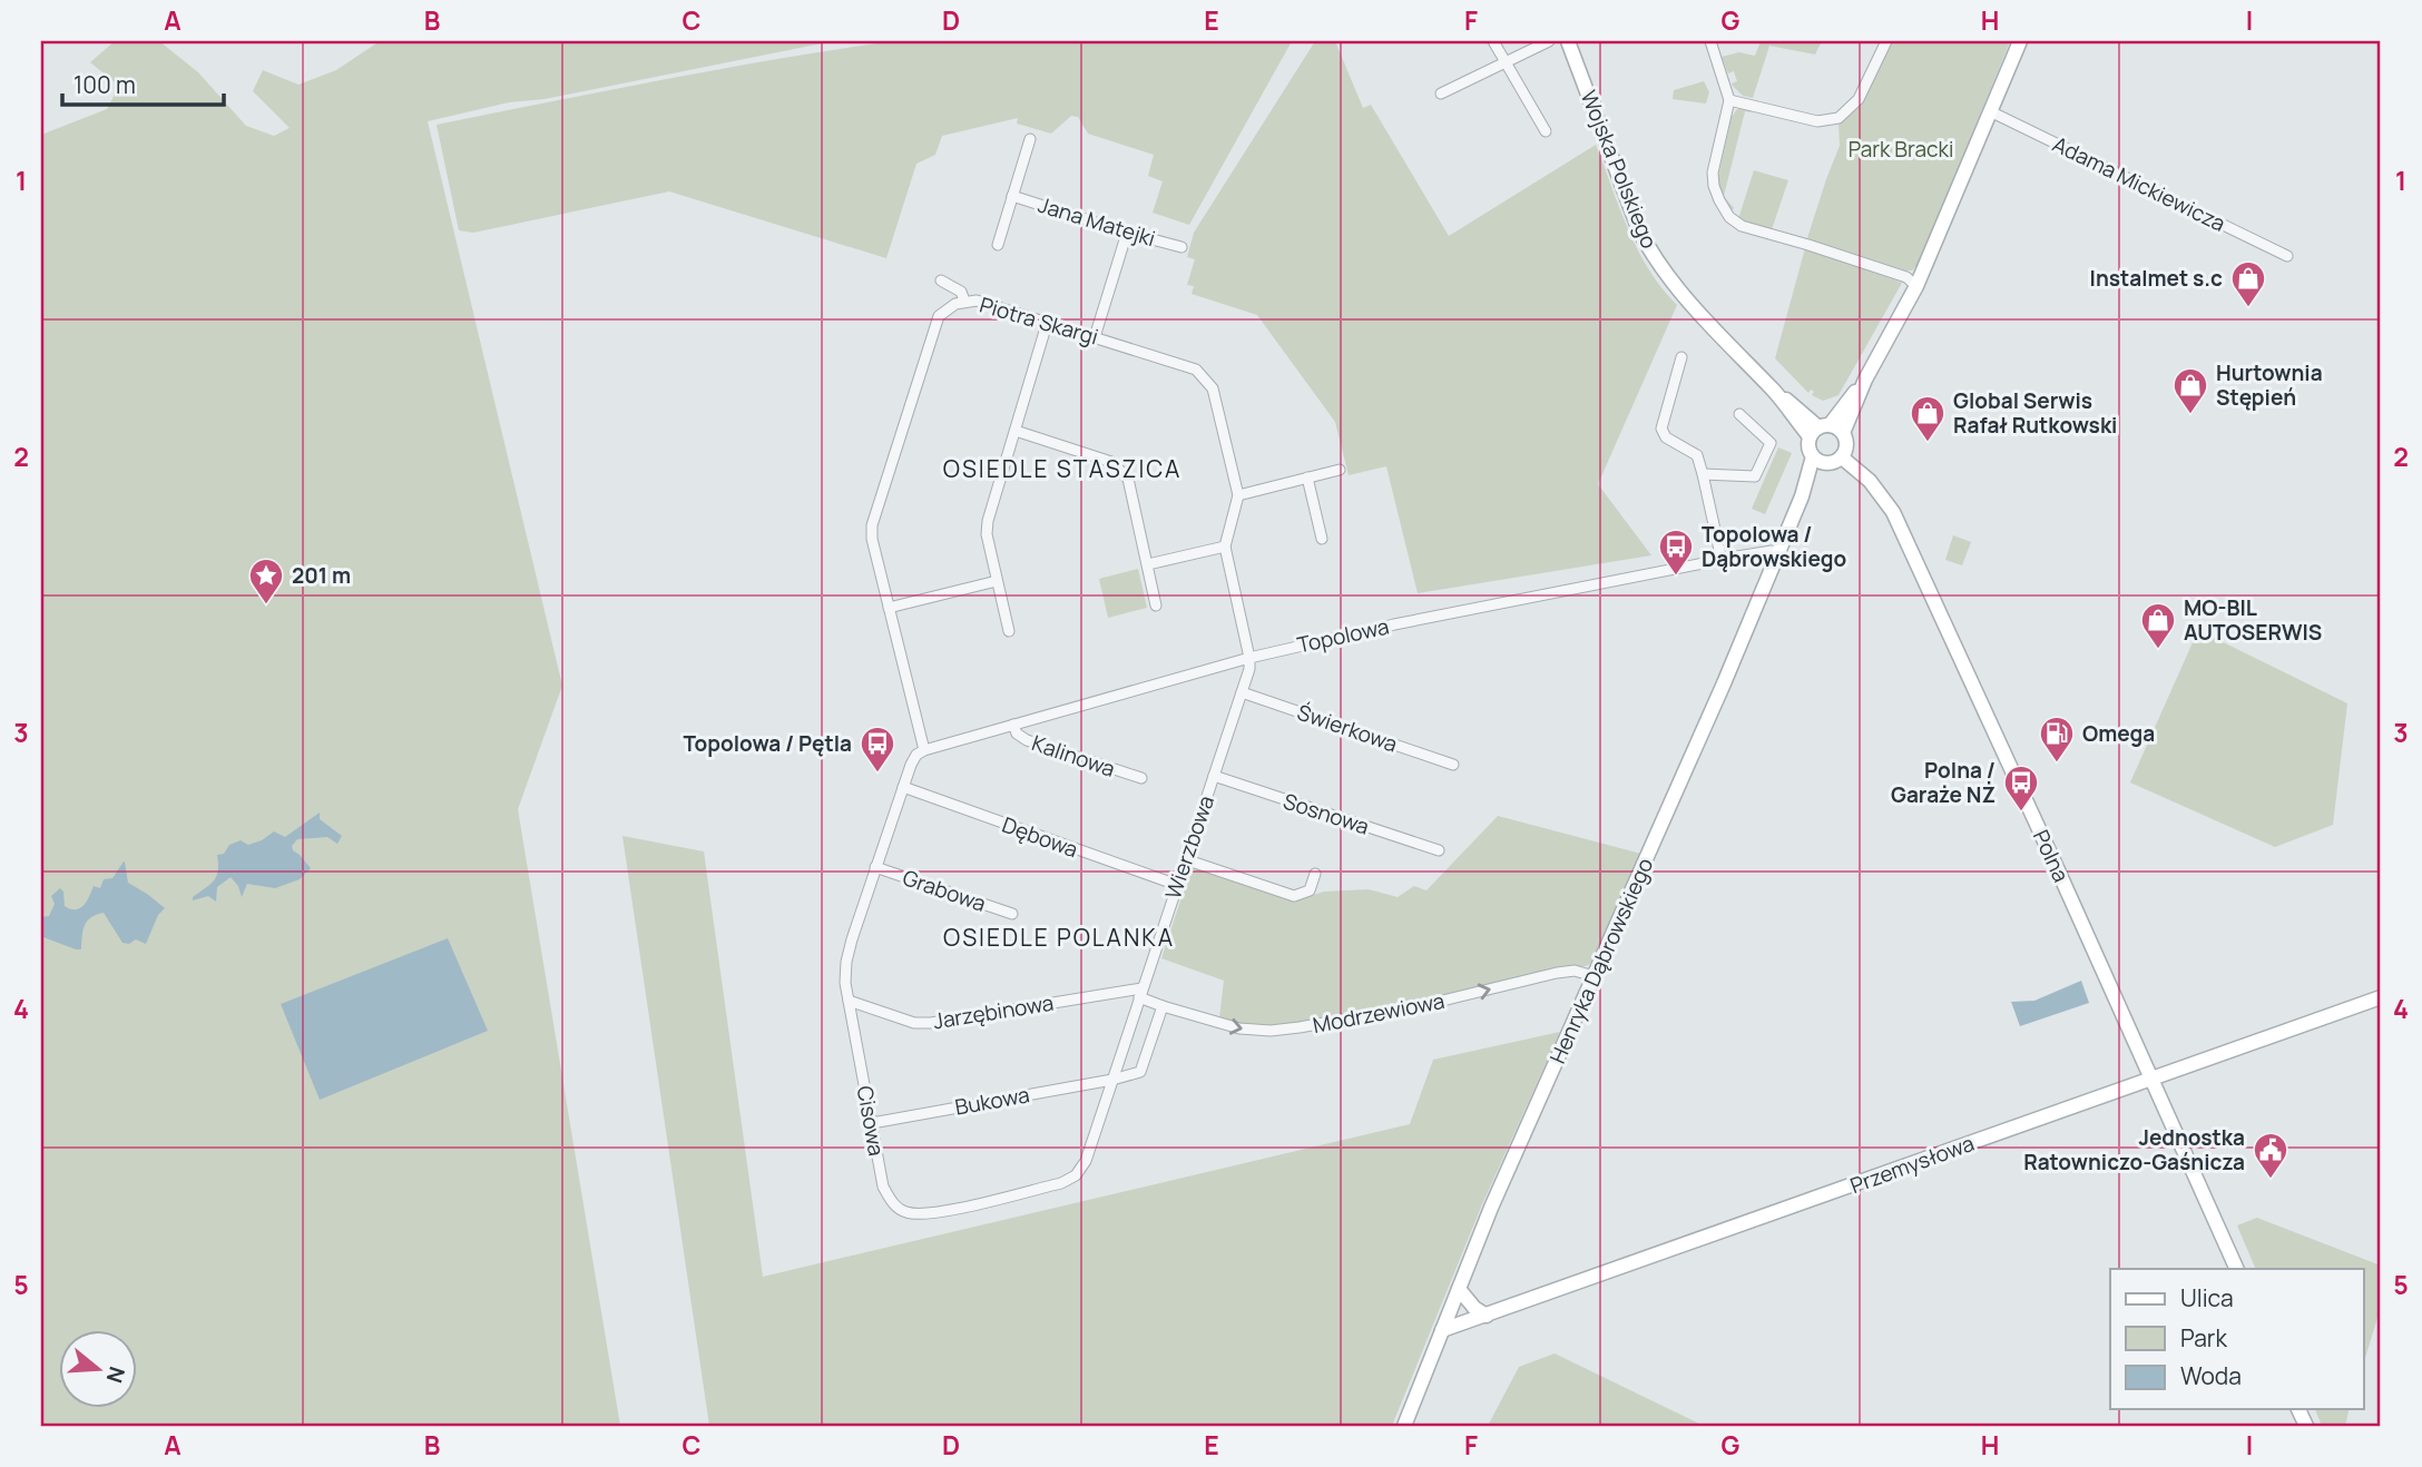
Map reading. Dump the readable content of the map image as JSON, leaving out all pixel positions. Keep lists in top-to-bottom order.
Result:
{
  "streets": {
    "street": [
      "Wojska Polskiego",
      "Adama Mickiewicza",
      "Jana Matejki",
      "Piotra Skargi",
      "Topolowa",
      "Świerkowa",
      "Kalinowa",
      "Sosnowa",
      "Dębowa",
      "Wierzbowa",
      "Polna",
      "Grabowa",
      "Henryka Dąbrowskiego",
      "Jarzębinowa",
      "Modrzewiowa",
      "Bukowa",
      "Cisowa",
      "Przemysłowa"
    ]
  },
  "crossings": [
    ["Wojska Polskiego", "Polna"],
    ["Wojska Polskiego", "Henryka Dąbrowskiego"],
    ["Piotra Skargi", "Topolowa"],
    ["Piotra Skargi", "Wierzbowa"],
    ["Piotra Skargi", "Cisowa"],
    ["Topolowa", "Kalinowa"],
    ["Topolowa", "Wierzbowa"],
    ["Topolowa", "Henryka Dąbrowskiego"],
    ["Topolowa", "Cisowa"],
    ["Świerkowa", "Wierzbowa"],
    ["Sosnowa", "Wierzbowa"],
    ["Dębowa", "Wierzbowa"],
    ["Dębowa", "Cisowa"],
    ["Wierzbowa", "Jarzębinowa"],
    ["Wierzbowa", "Modrzewiowa"],
    ["Wierzbowa", "Bukowa"],
    ["Wierzbowa", "Cisowa"],
    ["Polna", "Henryka Dąbrowskiego"],
    ["Polna", "Przemysłowa"],
    ["Grabowa", "Cisowa"],
    ["Henryka Dąbrowskiego", "Modrzewiowa"],
    ["Henryka Dąbrowskiego", "Przemysłowa"],
    ["Jarzębinowa", "Modrzewiowa"],
    ["Jarzębinowa", "Cisowa"],
    ["Modrzewiowa", "Bukowa"],
    ["Bukowa", "Cisowa"]
  ],
  "one_way": ["Modrzewiowa"],
  "districts": ["OSIEDLE STASZICA", "OSIEDLE POLANKA"],
  "parks": ["Park Bracki"],
  "places": {
    "shop": [
      "Instalmet s.c",
      "Hurtownia Stępień",
      "Global Serwis Rafał Rutkowski",
      "MO-BIL AUTOSERWIS"
    ],
    "bus stop": ["Topolowa / Dąbrowskiego", "Topolowa / Pętla", "Polna / Garaże NŻ"],
    "place": ["201 m"],
    "fuel station": ["Omega"],
    "public building": ["Jednostka Ratowniczo-Gaśnicza"]
  },
  "legend": ["Ulica", "Park", "Woda"],
  "scale_bar": "100 m",
  "north": "right",
  "grid": {
    "columns": [
      "A",
      "B",
      "C",
      "D",
      "E",
      "F",
      "G",
      "H",
      "I"
    ],
    "rows": [
      "1",
      "2",
      "3",
      "4",
      "5"
    ]
  }
}
